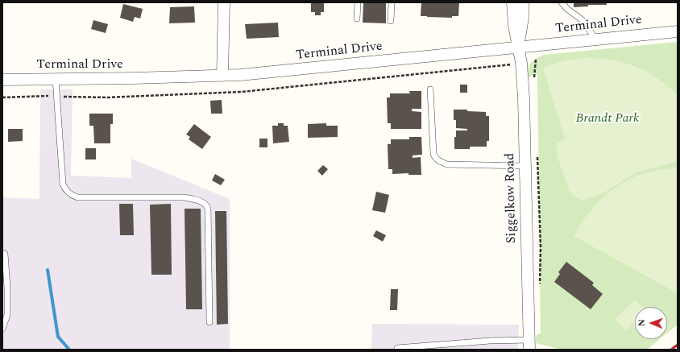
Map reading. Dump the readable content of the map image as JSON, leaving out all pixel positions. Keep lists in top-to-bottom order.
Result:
{
  "streets": {
    "street": ["Terminal Drive", "Siggelkow Road"]
  },
  "crossings": [
    ["Terminal Drive", "Siggelkow Road"]
  ],
  "parks": ["Brandt Park"],
  "north": "left"
}
